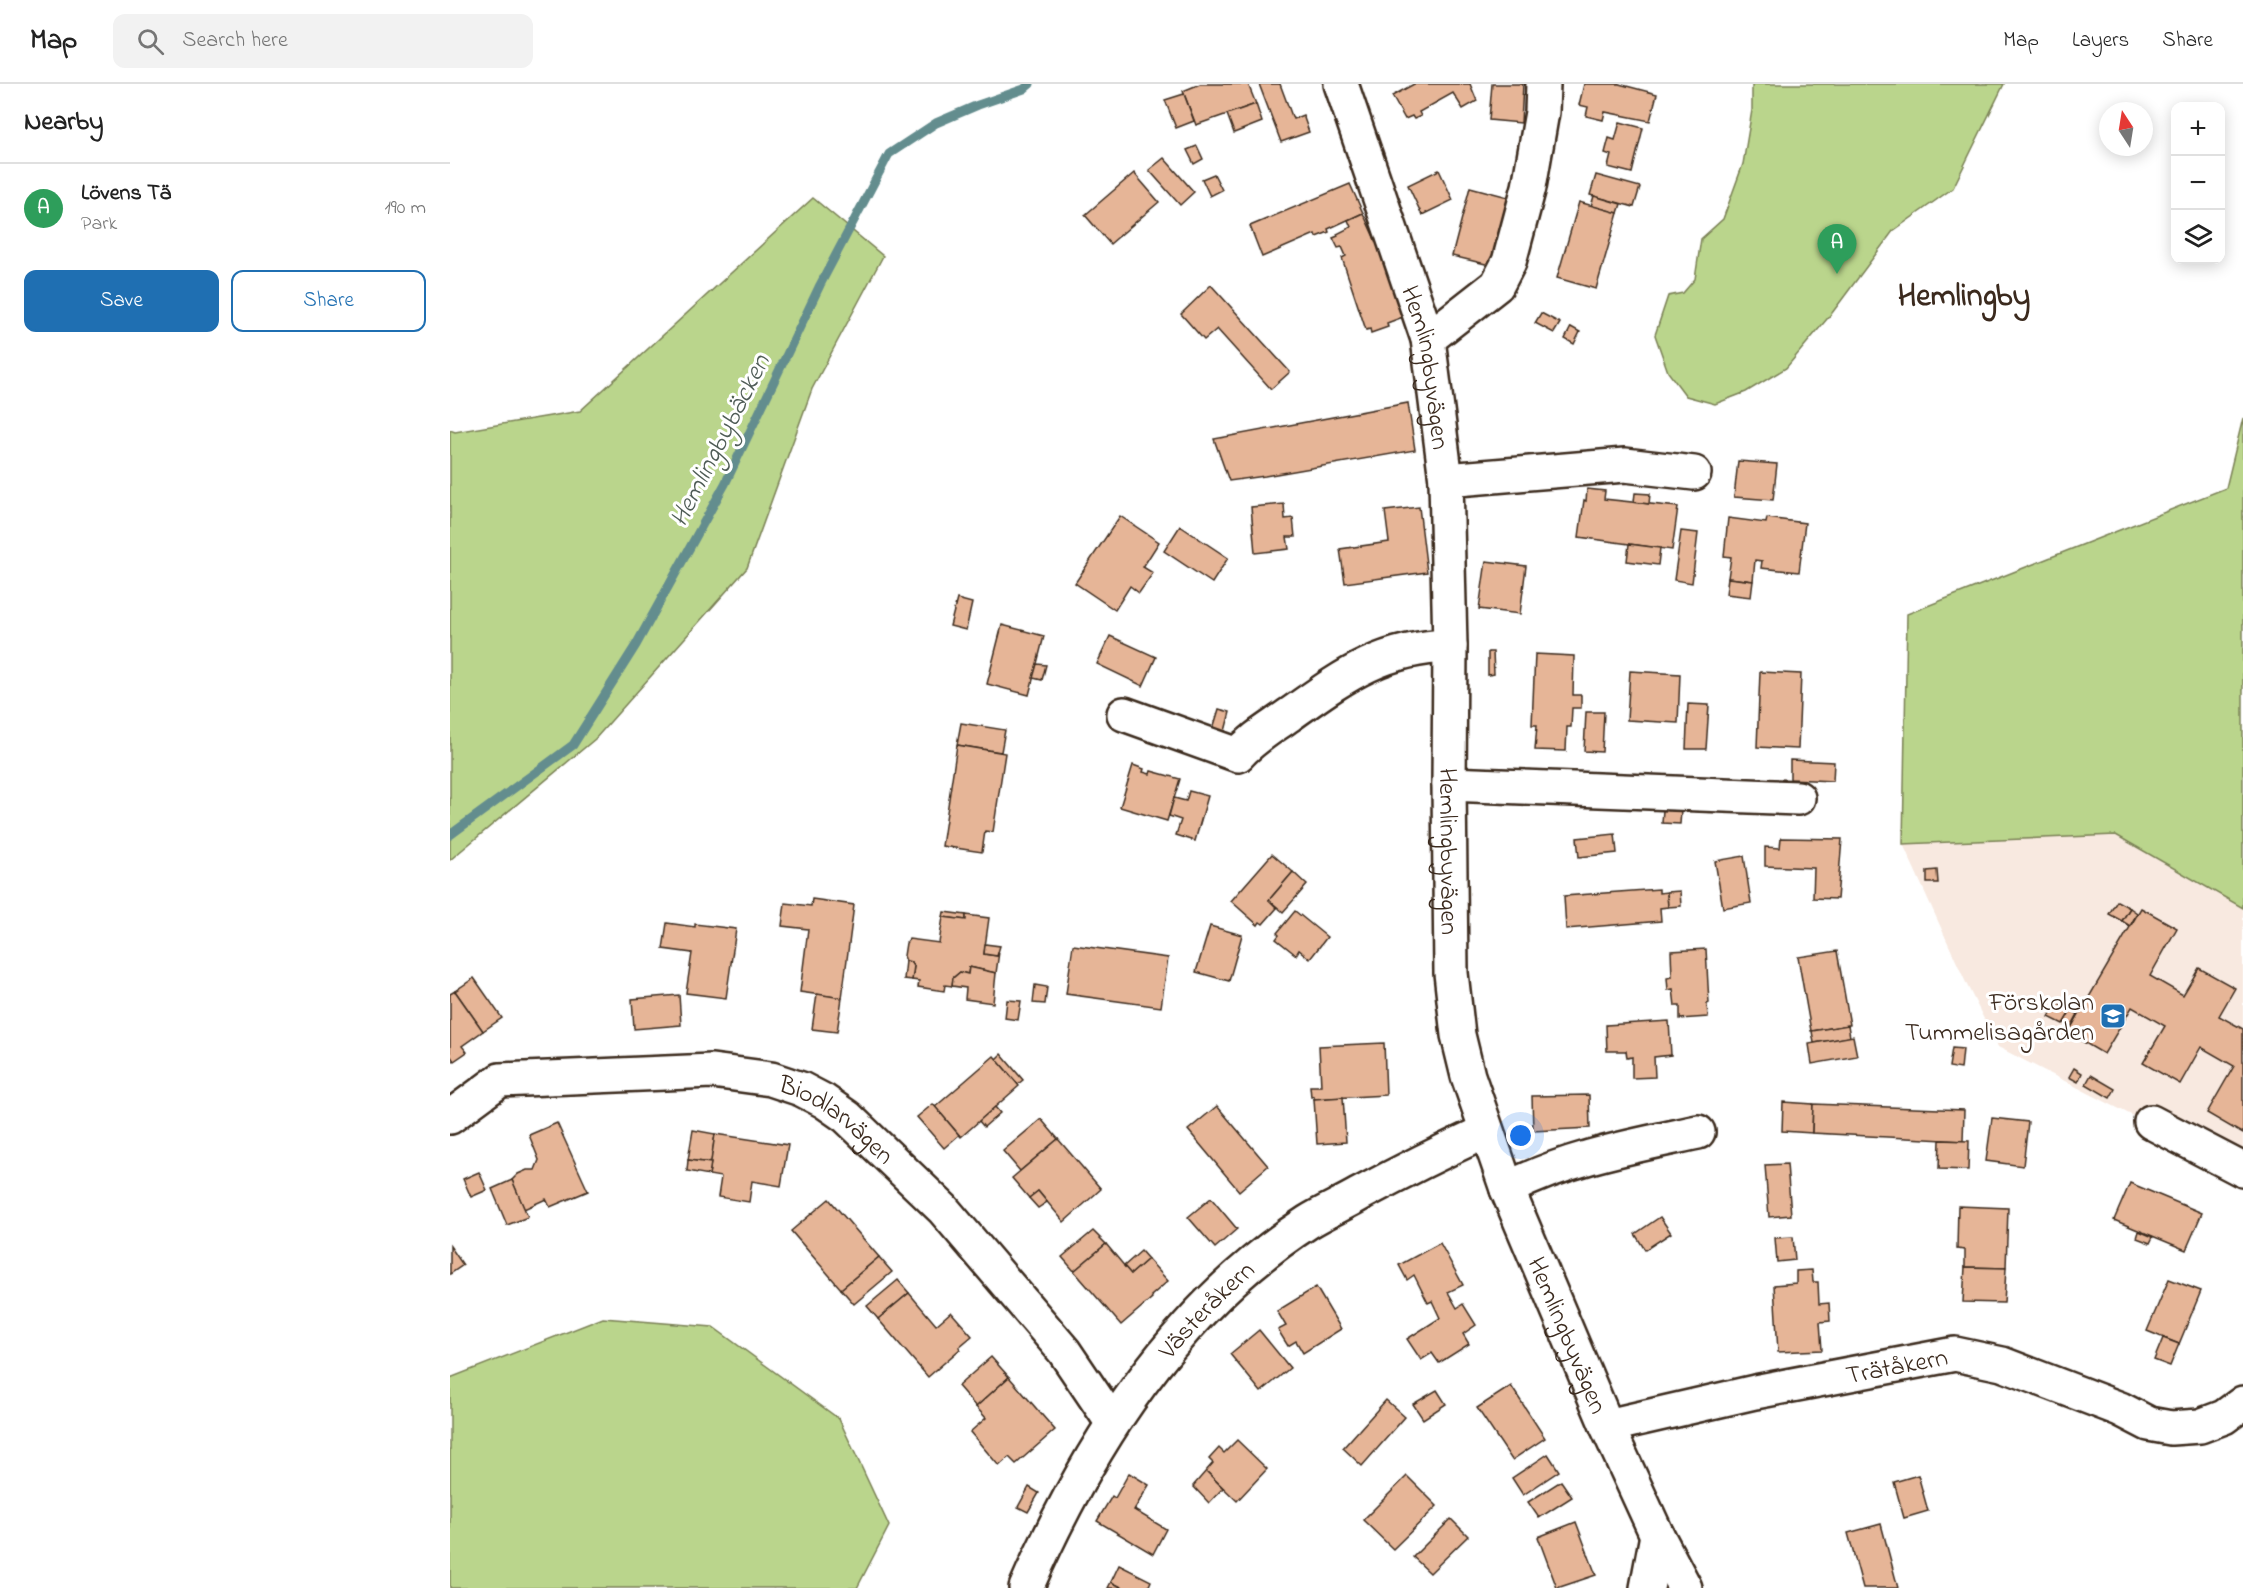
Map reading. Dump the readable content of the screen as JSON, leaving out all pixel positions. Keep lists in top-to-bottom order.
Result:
{
  "streets": {
    "street": [
      "Hemlingbyvägen",
      "Biodlarvägen",
      "Västeråkern",
      "Trätåkern"
    ]
  },
  "crossings": [
    ["Hemlingbyvägen", "Västeråkern"],
    ["Hemlingbyvägen", "Trätåkern"],
    ["Biodlarvägen", "Västeråkern"]
  ],
  "districts": ["Hemlingby"],
  "water": ["Hemlingbybäcken"],
  "places": {
    "school or university": ["Förskolan Tummelisagården"]
  },
  "north": "top",
  "page": {
    "header": "Map",
    "search": "Search here",
    "nav": ["Map", "Layers", "Share"],
    "heading": "Nearby",
    "map_buttons": ["+", "−"],
    "list": [
      {
        "mark": "A",
        "name": "Lövens Tä",
        "note": "Park",
        "value": "190 m"
      }
    ],
    "pins": "A",
    "buttons": ["Save", "Share"]
  }
}
